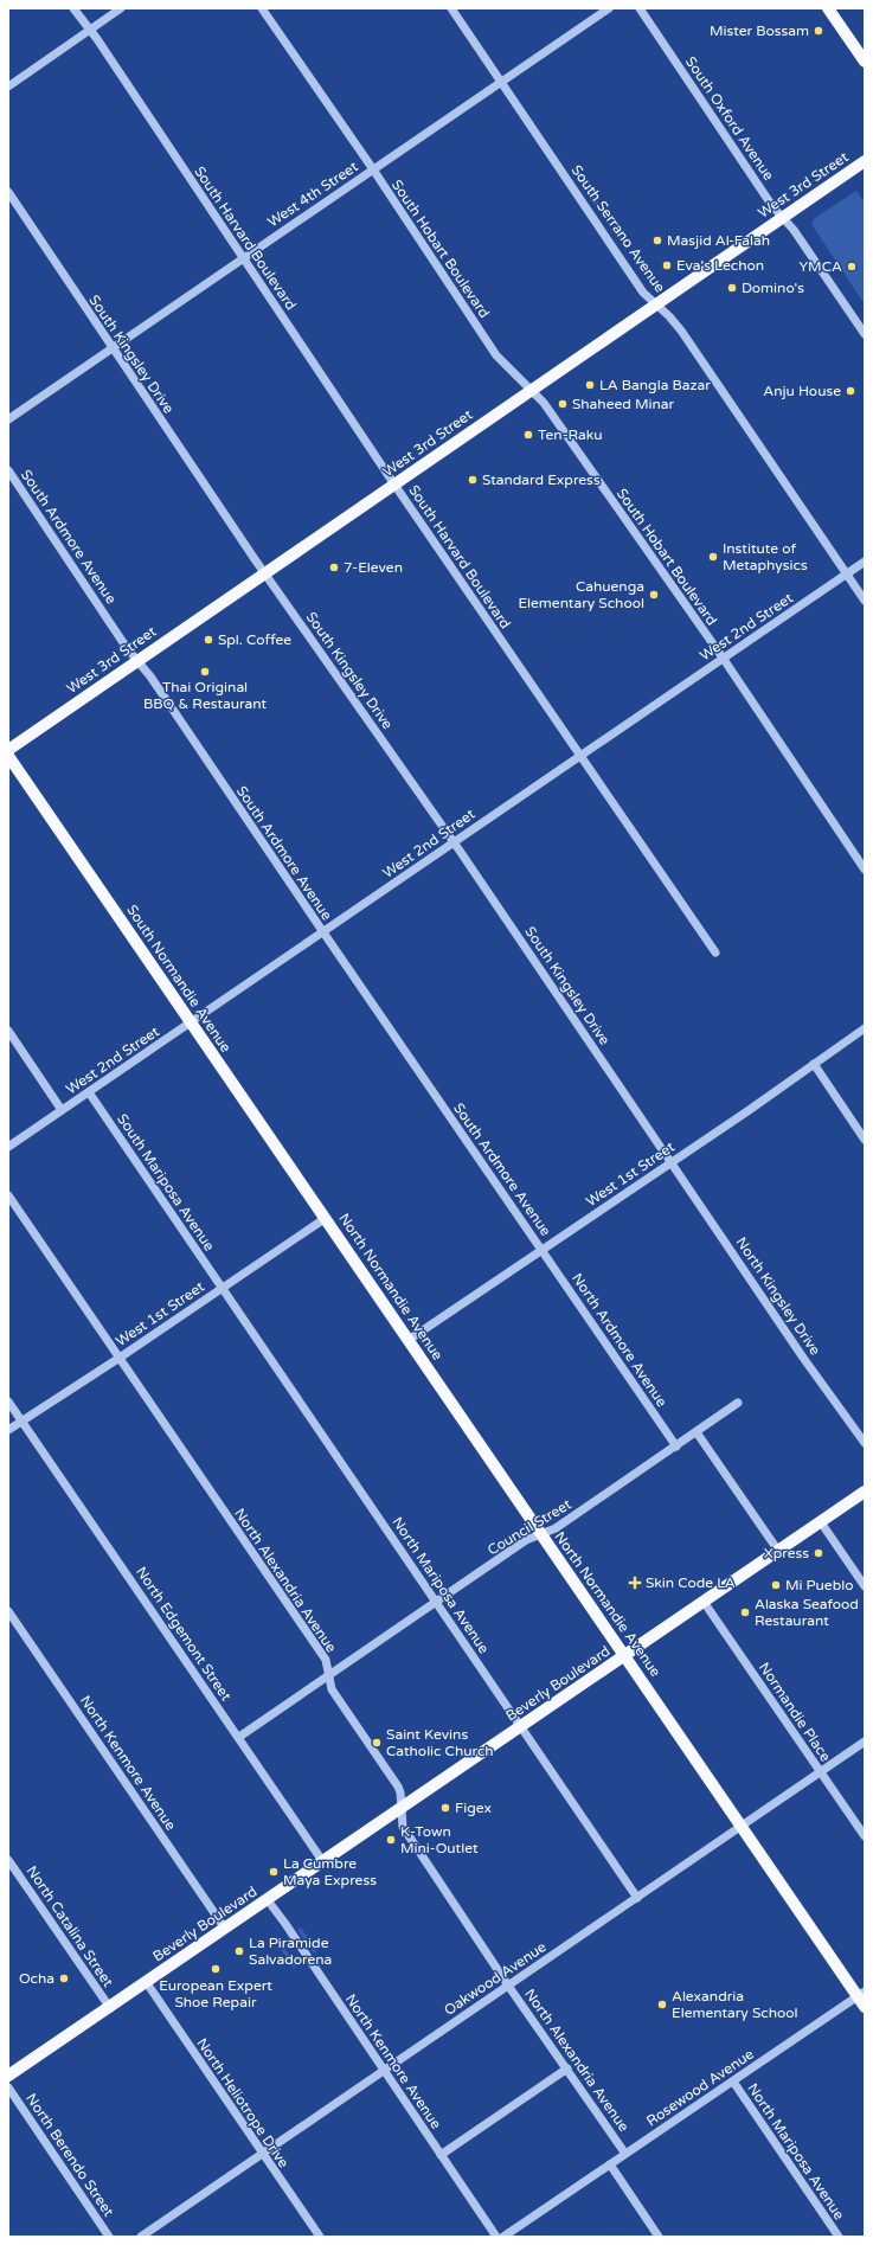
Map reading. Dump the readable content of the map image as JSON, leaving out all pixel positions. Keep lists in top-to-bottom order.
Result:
{
  "streets": {
    "main road": [
      "West 3rd Street",
      "South Normandie Avenue",
      "North Normandie Avenue",
      "Beverly Boulevard"
    ],
    "street": [
      "South Oxford Avenue",
      "West 4th Street",
      "South Serrano Avenue",
      "South Harvard Boulevard",
      "South Hobart Boulevard",
      "South Kingsley Drive",
      "South Ardmore Avenue",
      "West 2nd Street",
      "West 1st Street",
      "South Mariposa Avenue",
      "North Kingsley Drive",
      "North Ardmore Avenue",
      "Council Street",
      "North Alexandria Avenue",
      "North Mariposa Avenue",
      "North Edgemont Street",
      "Normandie Place",
      "North Kenmore Avenue",
      "North Catalina Street",
      "Oakwood Avenue",
      "Rosewood Avenue",
      "North Heliotrope Drive",
      "North Berendo Street"
    ]
  },
  "crossings": [
    ["South Oxford Avenue", "West 3rd Street"],
    ["West 3rd Street", "South Serrano Avenue"],
    ["West 3rd Street", "South Harvard Boulevard"],
    ["West 3rd Street", "South Hobart Boulevard"],
    ["West 3rd Street", "South Kingsley Drive"],
    ["West 3rd Street", "South Ardmore Avenue"],
    ["West 4th Street", "South Serrano Avenue"],
    ["West 4th Street", "South Harvard Boulevard"],
    ["West 4th Street", "South Hobart Boulevard"],
    ["West 4th Street", "South Kingsley Drive"],
    ["South Serrano Avenue", "West 2nd Street"],
    ["South Harvard Boulevard", "West 2nd Street"],
    ["South Hobart Boulevard", "West 2nd Street"],
    ["South Kingsley Drive", "West 2nd Street"],
    ["South Kingsley Drive", "West 1st Street"],
    ["South Kingsley Drive", "North Kingsley Drive"],
    ["South Ardmore Avenue", "West 2nd Street"],
    ["South Ardmore Avenue", "West 1st Street"],
    ["South Ardmore Avenue", "North Ardmore Avenue"],
    ["West 2nd Street", "South Normandie Avenue"],
    ["West 2nd Street", "South Mariposa Avenue"],
    ["South Normandie Avenue", "West 1st Street"],
    ["South Normandie Avenue", "North Normandie Avenue"],
    ["West 1st Street", "South Mariposa Avenue"],
    ["West 1st Street", "North Normandie Avenue"],
    ["West 1st Street", "North Kingsley Drive"],
    ["West 1st Street", "North Ardmore Avenue"],
    ["West 1st Street", "North Alexandria Avenue"],
    ["West 1st Street", "North Mariposa Avenue"],
    ["West 1st Street", "North Edgemont Street"],
    ["South Mariposa Avenue", "North Mariposa Avenue"],
    ["North Normandie Avenue", "Council Street"],
    ["North Normandie Avenue", "Beverly Boulevard"],
    ["North Normandie Avenue", "Oakwood Avenue"],
    ["North Normandie Avenue", "Rosewood Avenue"],
    ["North Ardmore Avenue", "Council Street"],
    ["Council Street", "North Alexandria Avenue"],
    ["Council Street", "North Mariposa Avenue"],
    ["Council Street", "North Edgemont Street"],
    ["North Alexandria Avenue", "Beverly Boulevard"],
    ["North Alexandria Avenue", "Oakwood Avenue"],
    ["North Alexandria Avenue", "Rosewood Avenue"],
    ["North Mariposa Avenue", "Beverly Boulevard"],
    ["North Mariposa Avenue", "Oakwood Avenue"],
    ["North Mariposa Avenue", "Rosewood Avenue"],
    ["North Edgemont Street", "Beverly Boulevard"],
    ["Beverly Boulevard", "Normandie Place"],
    ["Beverly Boulevard", "North Kenmore Avenue"],
    ["Beverly Boulevard", "North Catalina Street"],
    ["Beverly Boulevard", "North Heliotrope Drive"],
    ["Normandie Place", "Oakwood Avenue"],
    ["North Kenmore Avenue", "Oakwood Avenue"],
    ["Oakwood Avenue", "North Heliotrope Drive"]
  ],
  "places": {
    "other": [
      "Mister Bossam",
      "Masjid Al-Falah",
      "Eva's Lechon",
      "YMCA",
      "Domino's",
      "LA Bangla Bazar",
      "Anju House",
      "Shaheed Minar",
      "Ten-Raku",
      "Standard Express",
      "Institute of Metaphysics",
      "7-Eleven",
      "Cahuenga Elementary School",
      "Spl. Coffee",
      "Thai Original BBQ & Restaurant",
      "Xpress",
      "Mi Pueblo",
      "Alaska Seafood Restaurant",
      "Saint Kevins Catholic Church",
      "Figex",
      "K-Town Mini-Outlet",
      "La Cumbre Maya Express",
      "La Piramide Salvadorena",
      "European Expert Shoe Repair",
      "Ocha",
      "Alexandria Elementary School"
    ],
    "health": ["Skin Code LA"]
  }
}
